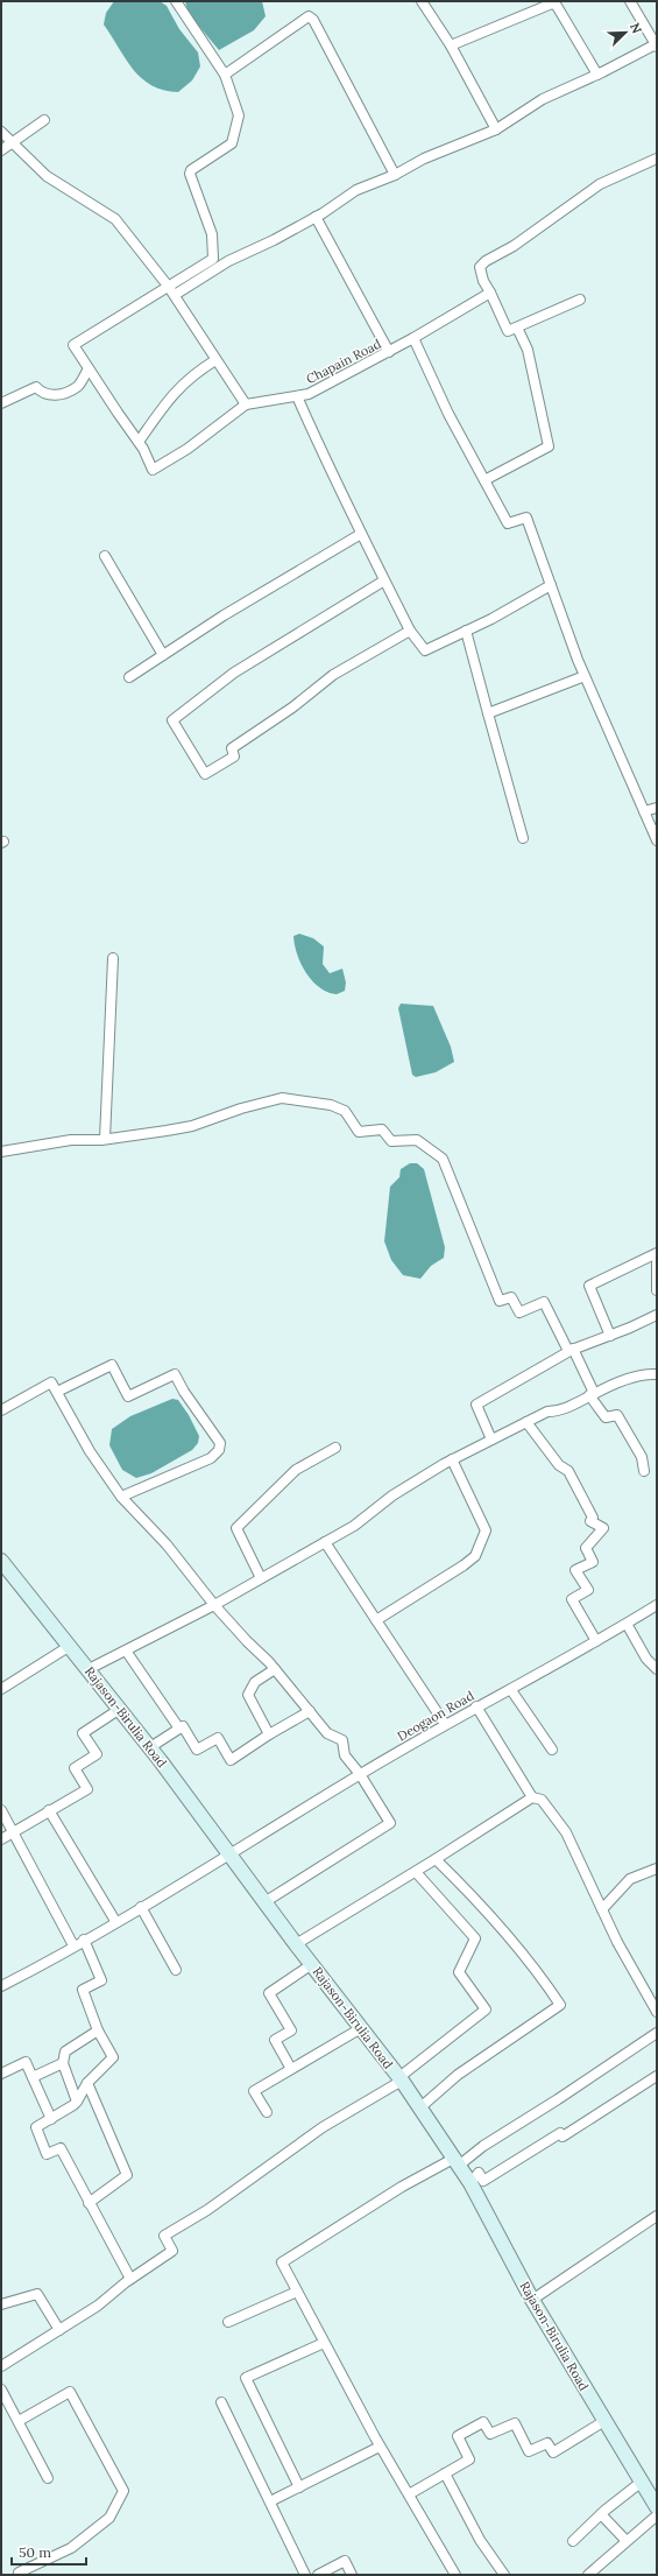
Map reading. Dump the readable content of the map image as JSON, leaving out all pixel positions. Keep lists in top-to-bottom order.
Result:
{
  "streets": {
    "street": ["Chapain Road", "Deogaon Road", "Rajason-Birulia Road"]
  },
  "crossings": [
    ["Deogaon Road", "Rajason-Birulia Road"]
  ],
  "scale_bar": "50 m",
  "north": "top right"
}
